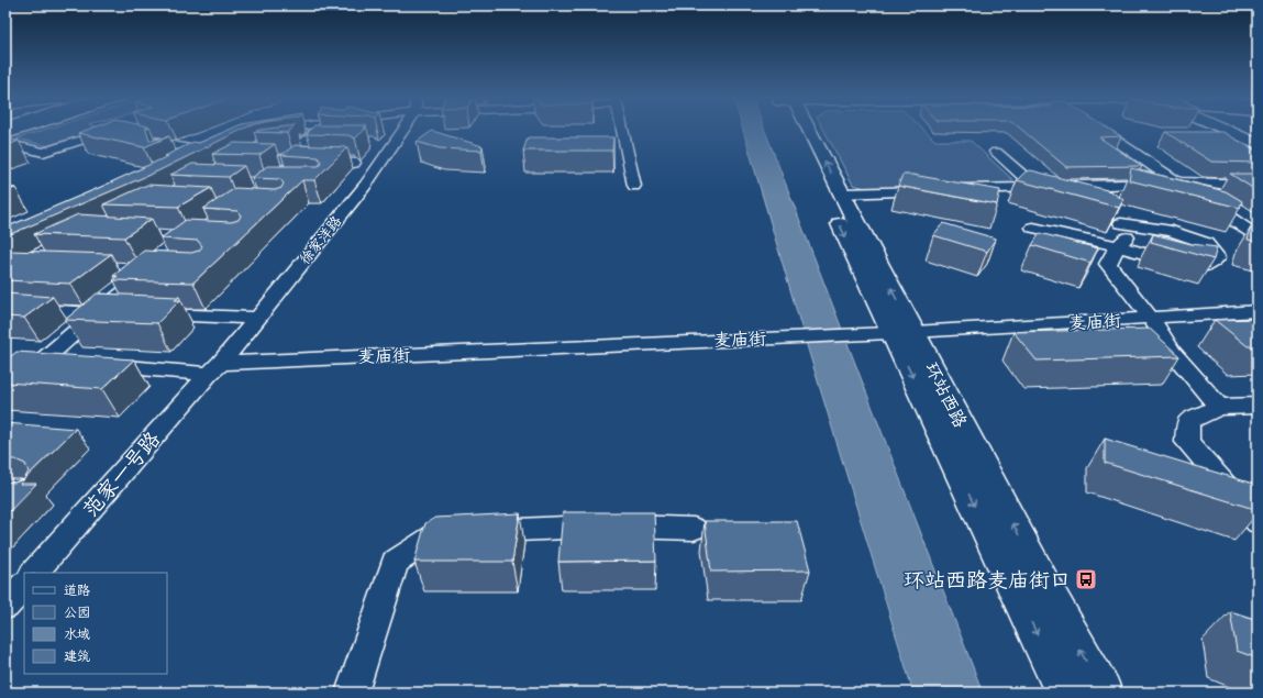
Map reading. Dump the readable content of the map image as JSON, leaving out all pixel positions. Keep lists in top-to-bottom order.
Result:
{
  "streets": {
    "main road": ["环站西路"],
    "street": ["徐家洋路", "麦庙街", "范家一号路"]
  },
  "crossings": [
    ["徐家洋路", "麦庙街"],
    ["徐家洋路", "范家一号路"],
    ["麦庙街", "环站西路"],
    ["麦庙街", "范家一号路"]
  ],
  "places": {
    "bus stop": ["环站西路麦庙街口"]
  },
  "legend": [
    "道路",
    "公园",
    "水域",
    "建筑"
  ]
}
